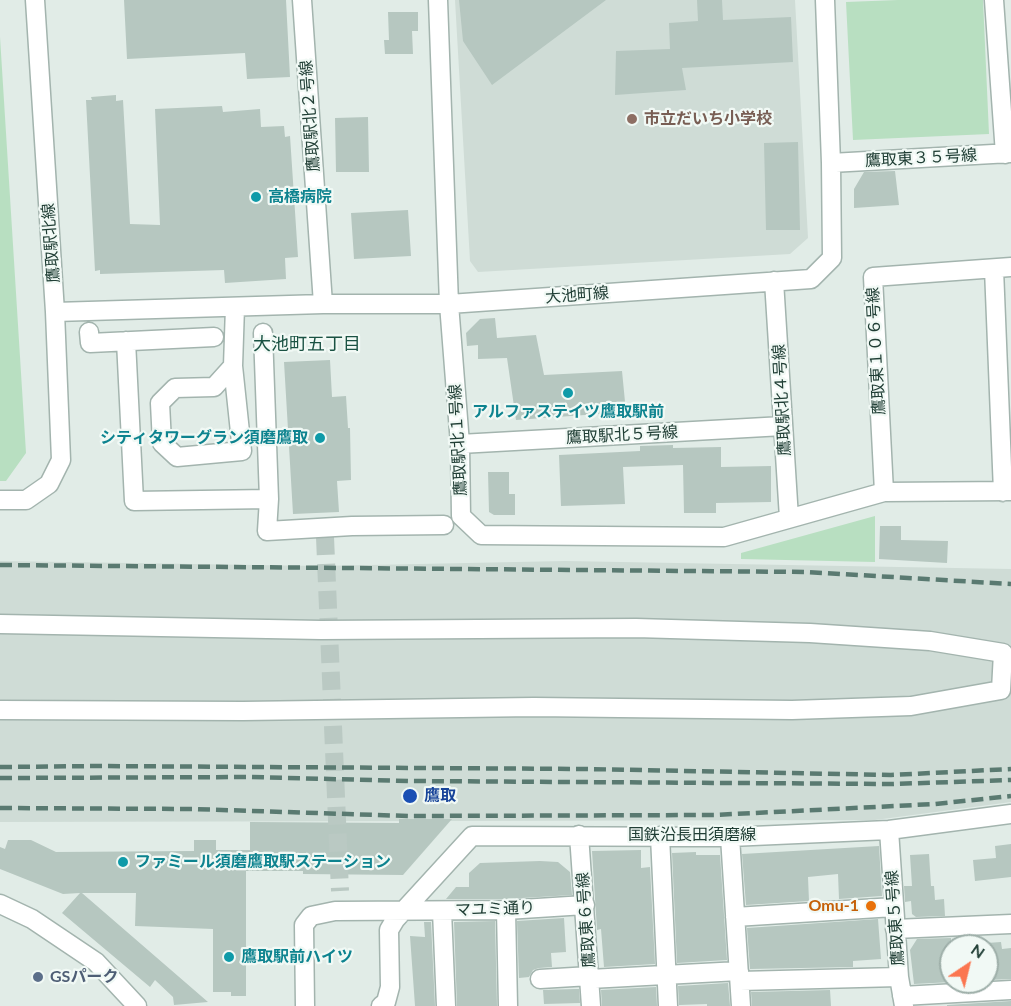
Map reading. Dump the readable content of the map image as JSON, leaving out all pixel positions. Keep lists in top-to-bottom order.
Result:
{
  "streets": {
    "street": [
      "鷹取駅北２号線",
      "鷹取東３５号線",
      "鷹取駅北線",
      "大池町線",
      "鷹取東１０６号線",
      "鷹取駅北４号線",
      "鷹取駅北５号線",
      "鷹取駅北１号線",
      "国鉄沿長田須磨線",
      "マユミ通り",
      "鷹取東５号線",
      "鷹取東６号線"
    ]
  },
  "crossings": [
    ["鷹取駅北２号線", "大池町線"],
    ["鷹取東３５号線", "大池町線"],
    ["鷹取駅北線", "大池町線"],
    ["大池町線", "鷹取駅北４号線"],
    ["大池町線", "鷹取駅北１号線"],
    ["鷹取東１０６号線", "鷹取駅北１号線"],
    ["鷹取駅北４号線", "鷹取駅北５号線"],
    ["鷹取駅北４号線", "鷹取駅北１号線"],
    ["鷹取駅北５号線", "鷹取駅北１号線"],
    ["国鉄沿長田須磨線", "マユミ通り"],
    ["国鉄沿長田須磨線", "鷹取東５号線"],
    ["国鉄沿長田須磨線", "鷹取東６号線"],
    ["マユミ通り", "鷹取東６号線"]
  ],
  "districts": ["大池町五丁目"],
  "places": [
    "市立だいち小学校",
    "高橋病院",
    "アルファステイツ鷹取駅前",
    "シティタワーグラン須磨鷹取",
    "鷹取",
    "ファミール須磨鷹取駅ステーション",
    "Omu-1",
    "鷹取駅前ハイツ",
    "GSパーク"
  ],
  "north": "top right"
}
